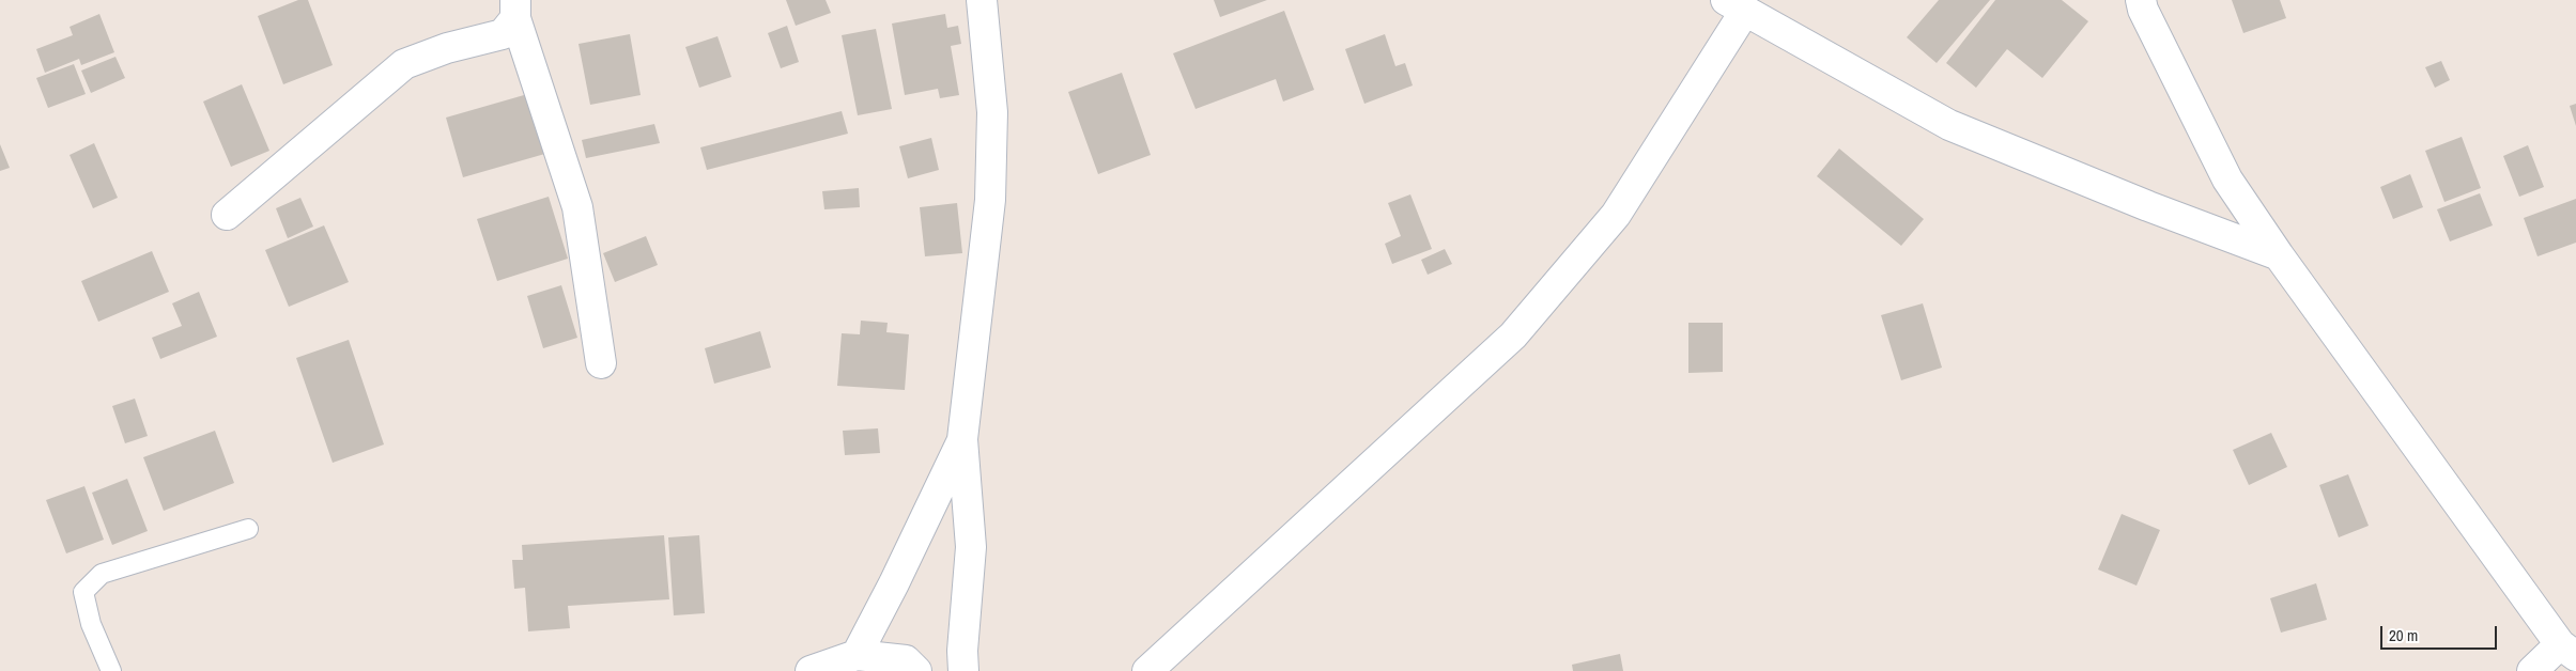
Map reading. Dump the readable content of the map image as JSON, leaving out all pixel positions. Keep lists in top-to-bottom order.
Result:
{
  "scale_bar": "20 m"
}
